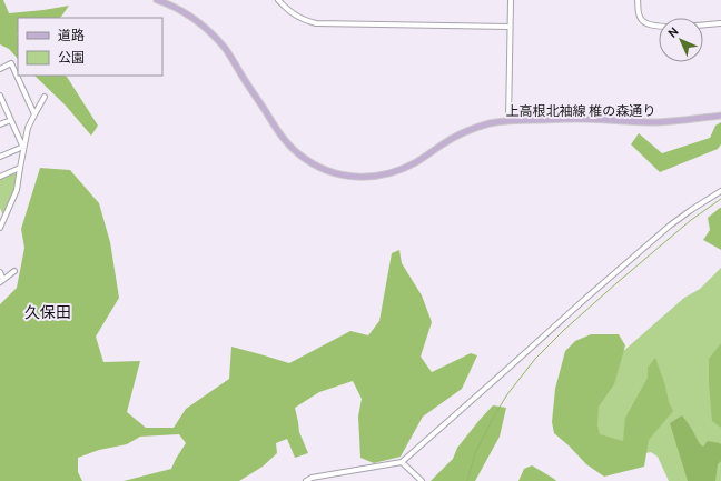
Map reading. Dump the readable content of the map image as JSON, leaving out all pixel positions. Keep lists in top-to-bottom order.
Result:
{
  "streets": {
    "main road": ["上高根北袖線 椎の森通り"]
  },
  "districts": ["久保田"],
  "legend": ["道路", "公園"],
  "north": "top left"
}
